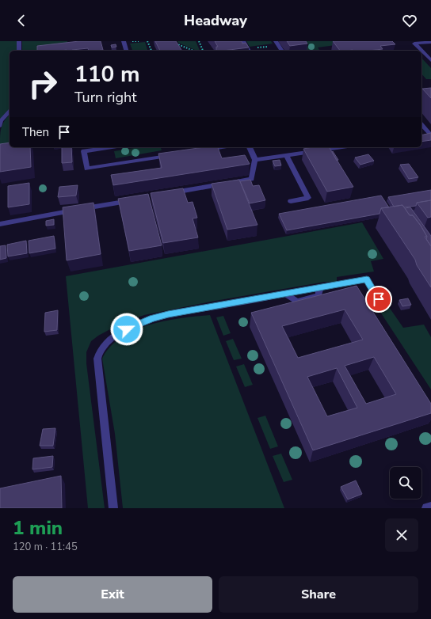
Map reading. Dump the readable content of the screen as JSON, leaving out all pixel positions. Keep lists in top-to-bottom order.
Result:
{
  "page": {
    "header": "Headway",
    "turn": ["110 m", "Turn right"],
    "then": "Then",
    "heading": ["1 min", "120 m · 11:45"],
    "buttons": ["Exit", "Share"]
  }
}
